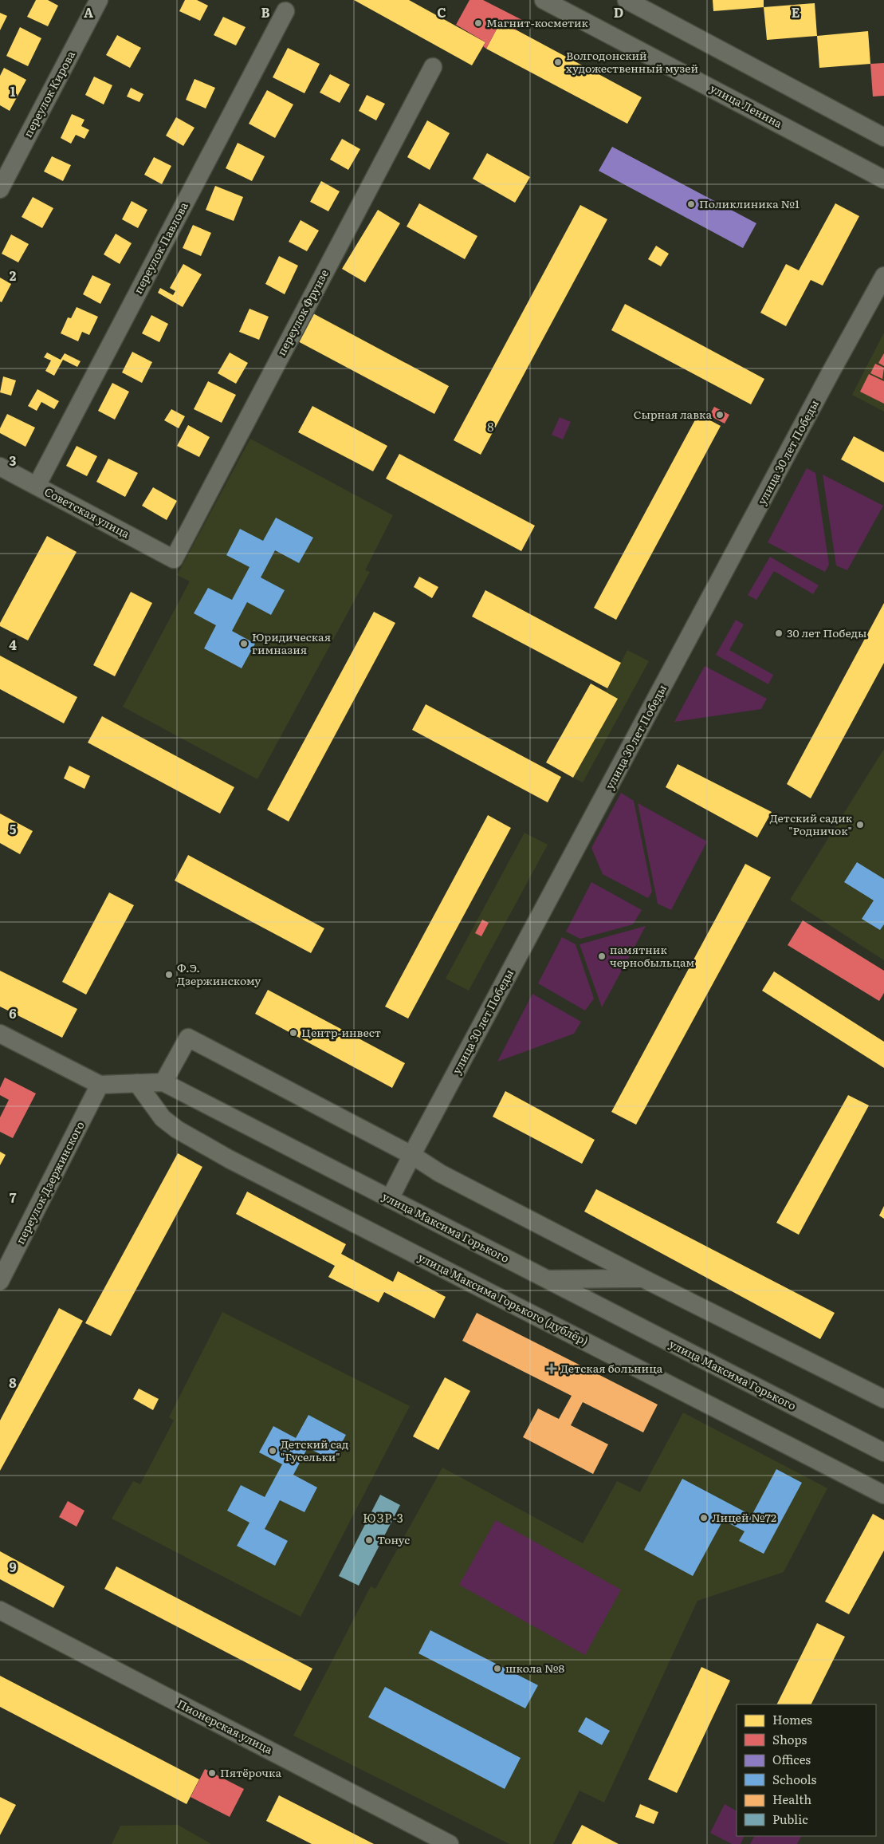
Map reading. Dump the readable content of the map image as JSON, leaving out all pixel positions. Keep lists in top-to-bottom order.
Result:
{
  "streets": {
    "street": [
      "переулок Кирова",
      "улица Ленина",
      "переулок Павлова",
      "переулок Фрунзе",
      "улица 30 лет Победы",
      "Советская улица",
      "переулок Дзержинского",
      "улица Максима Горького",
      "улица Максима Горького (дублёр)",
      "Пионерская улица"
    ]
  },
  "crossings": [
    ["переулок Павлова", "Советская улица"],
    ["переулок Фрунзе", "Советская улица"],
    ["улица 30 лет Победы", "улица Максима Горького"],
    ["переулок Дзержинского", "улица Максима Горького"],
    ["улица Максима Горького", "улица Максима Горького (дублёр)"]
  ],
  "districts": ["8", "ЮЗР-3"],
  "places": {
    "other": [
      "Магнит-косметик",
      "Волгодонский художественный музей",
      "Поликлиника №1",
      "Сырная лавка",
      "30 лет Победы",
      "Юридическая гимназия",
      "Детский садик \"Родничок\"",
      "памятник чернобыльцам",
      "Ф.Э. Дзержинскому",
      "Центр-инвест",
      "Детский сад \"Гусельки\"",
      "Лицей №72",
      "Тонус",
      "школа №8",
      "Пятёрочка"
    ],
    "health": ["Детская больница"]
  },
  "legend": [
    "Homes",
    "Shops",
    "Offices",
    "Schools",
    "Health",
    "Public"
  ],
  "grid": {
    "columns": [
      "A",
      "B",
      "C",
      "D",
      "E"
    ],
    "rows": [
      "1",
      "2",
      "3",
      "4",
      "5",
      "6",
      "7",
      "8",
      "9"
    ]
  }
}
